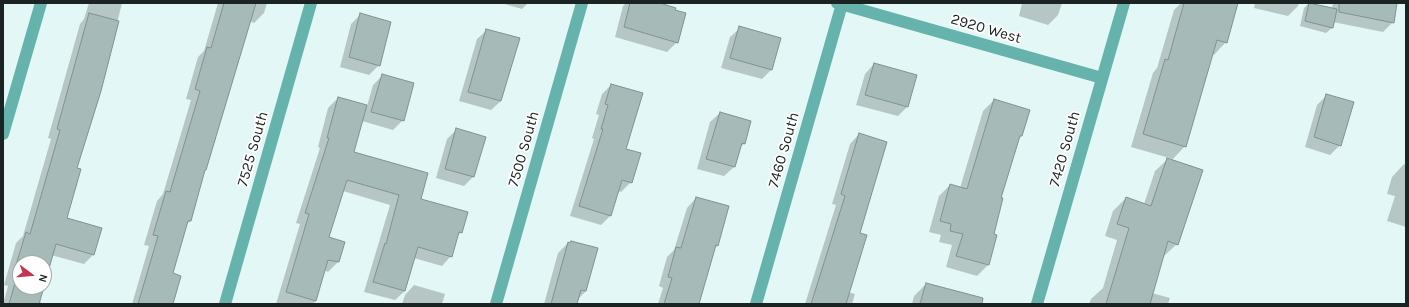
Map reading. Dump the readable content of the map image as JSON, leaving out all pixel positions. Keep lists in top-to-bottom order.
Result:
{
  "streets": {
    "street": [
      "2920 West",
      "7525 South",
      "7500 South",
      "7420 South",
      "7460 South"
    ]
  },
  "crossings": [
    ["2920 West", "7420 South"],
    ["2920 West", "7460 South"]
  ],
  "north": "right"
}
